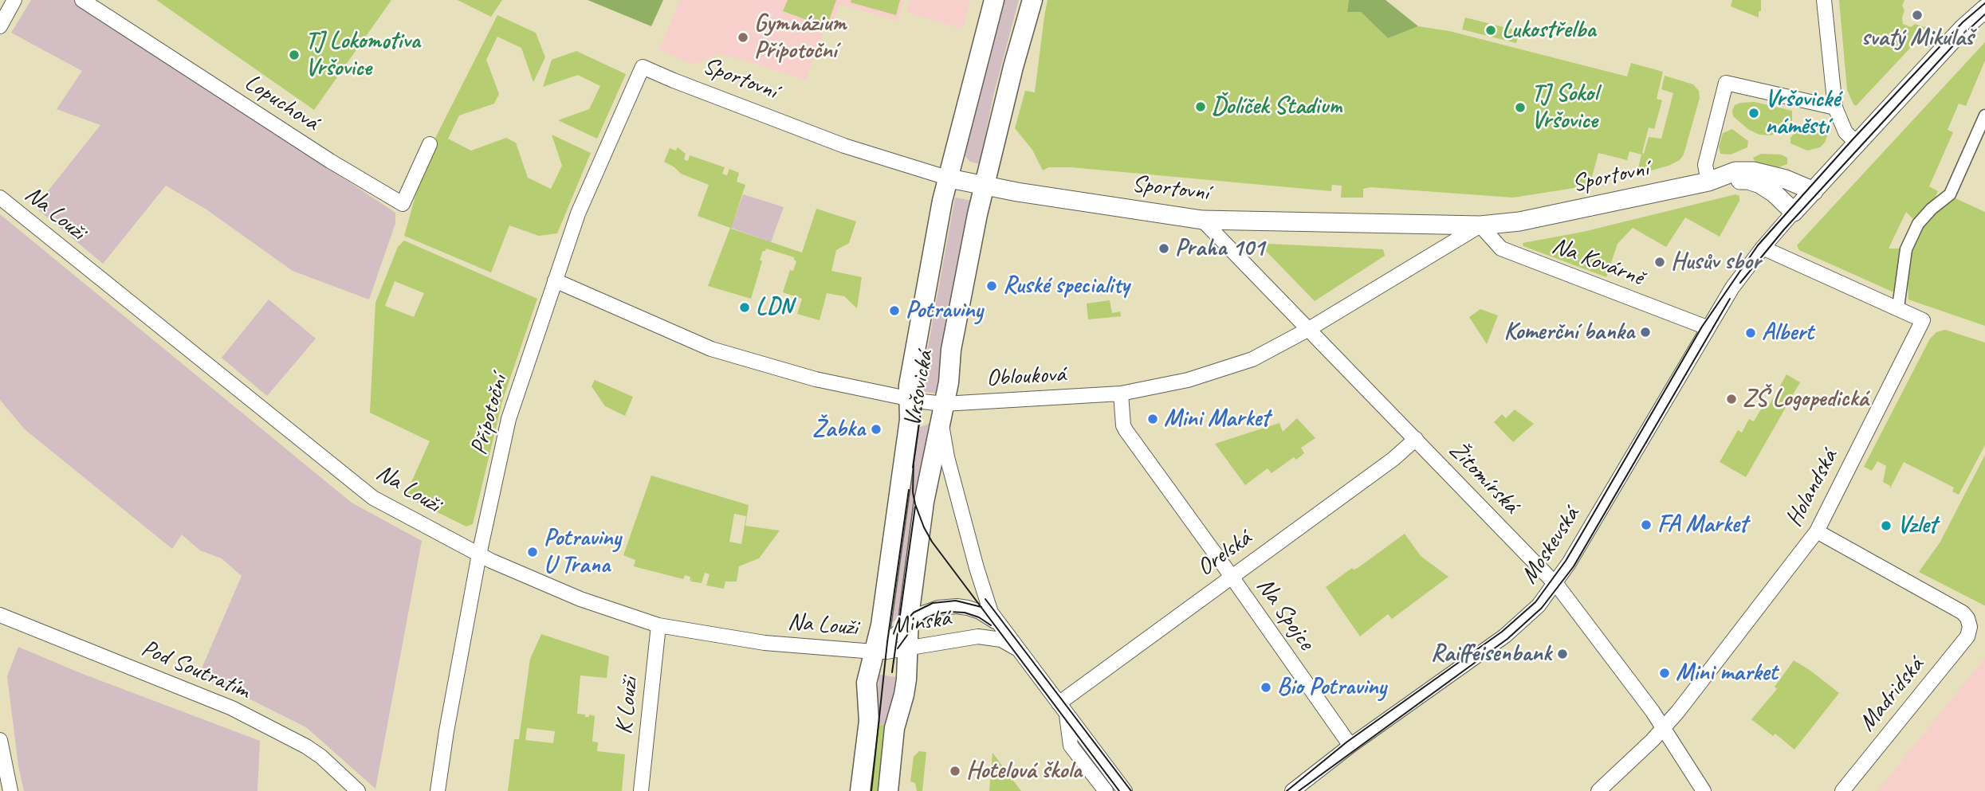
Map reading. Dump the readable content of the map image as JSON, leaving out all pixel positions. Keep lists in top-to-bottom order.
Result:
{
  "streets": {
    "main road": ["Vršovická"],
    "street": [
      "Sportovní",
      "Lopuchová",
      "Na Louži",
      "Na Kovárně",
      "Oblouková",
      "Přípotoční",
      "Žitomírská",
      "Holandská",
      "Moskevská",
      "Orelská",
      "Na Spojce",
      "Minská",
      "Pod Soutratím",
      "Madridská",
      "K Louži"
    ]
  },
  "crossings": [
    ["Sportovní", "Na Kovárně"],
    ["Sportovní", "Oblouková"],
    ["Sportovní", "Vršovická"],
    ["Sportovní", "Přípotoční"],
    ["Sportovní", "Žitomírská"],
    ["Na Louži", "Vršovická"],
    ["Na Louži", "Přípotoční"],
    ["Na Louži", "Minská"],
    ["Na Louži", "K Louži"],
    ["Na Kovárně", "Oblouková"],
    ["Na Kovárně", "Moskevská"],
    ["Oblouková", "Vršovická"],
    ["Oblouková", "Přípotoční"],
    ["Oblouková", "Žitomírská"],
    ["Oblouková", "Na Spojce"],
    ["Oblouková", "Minská"],
    ["Vršovická", "Minská"],
    ["Žitomírská", "Holandská"],
    ["Žitomírská", "Moskevská"],
    ["Žitomírská", "Orelská"],
    ["Holandská", "Moskevská"],
    ["Holandská", "Madridská"],
    ["Moskevská", "Na Spojce"],
    ["Orelská", "Na Spojce"],
    ["Orelská", "Minská"]
  ],
  "places": [
    "svatý Mikuláš",
    "Lukostřelba",
    "Gymnázium Přípotoční",
    "TJ Lokomotiva Vršovice",
    "Ďolíček Stadium",
    "TJ Sokol Vršovice",
    "Vršovické náměstí",
    "Praha 101",
    "Husův sbor",
    "Ruské speciality",
    "LDN",
    "Potraviny",
    "Komerční banka",
    "Albert",
    "ZŠ Logopedická",
    "Mini Market",
    "Žabka",
    "FA Market",
    "Vzlet",
    "Potraviny U Trana",
    "Raiffeisenbank",
    "Mini market",
    "Bio Potraviny",
    "Hotelová škola"
  ]
}
